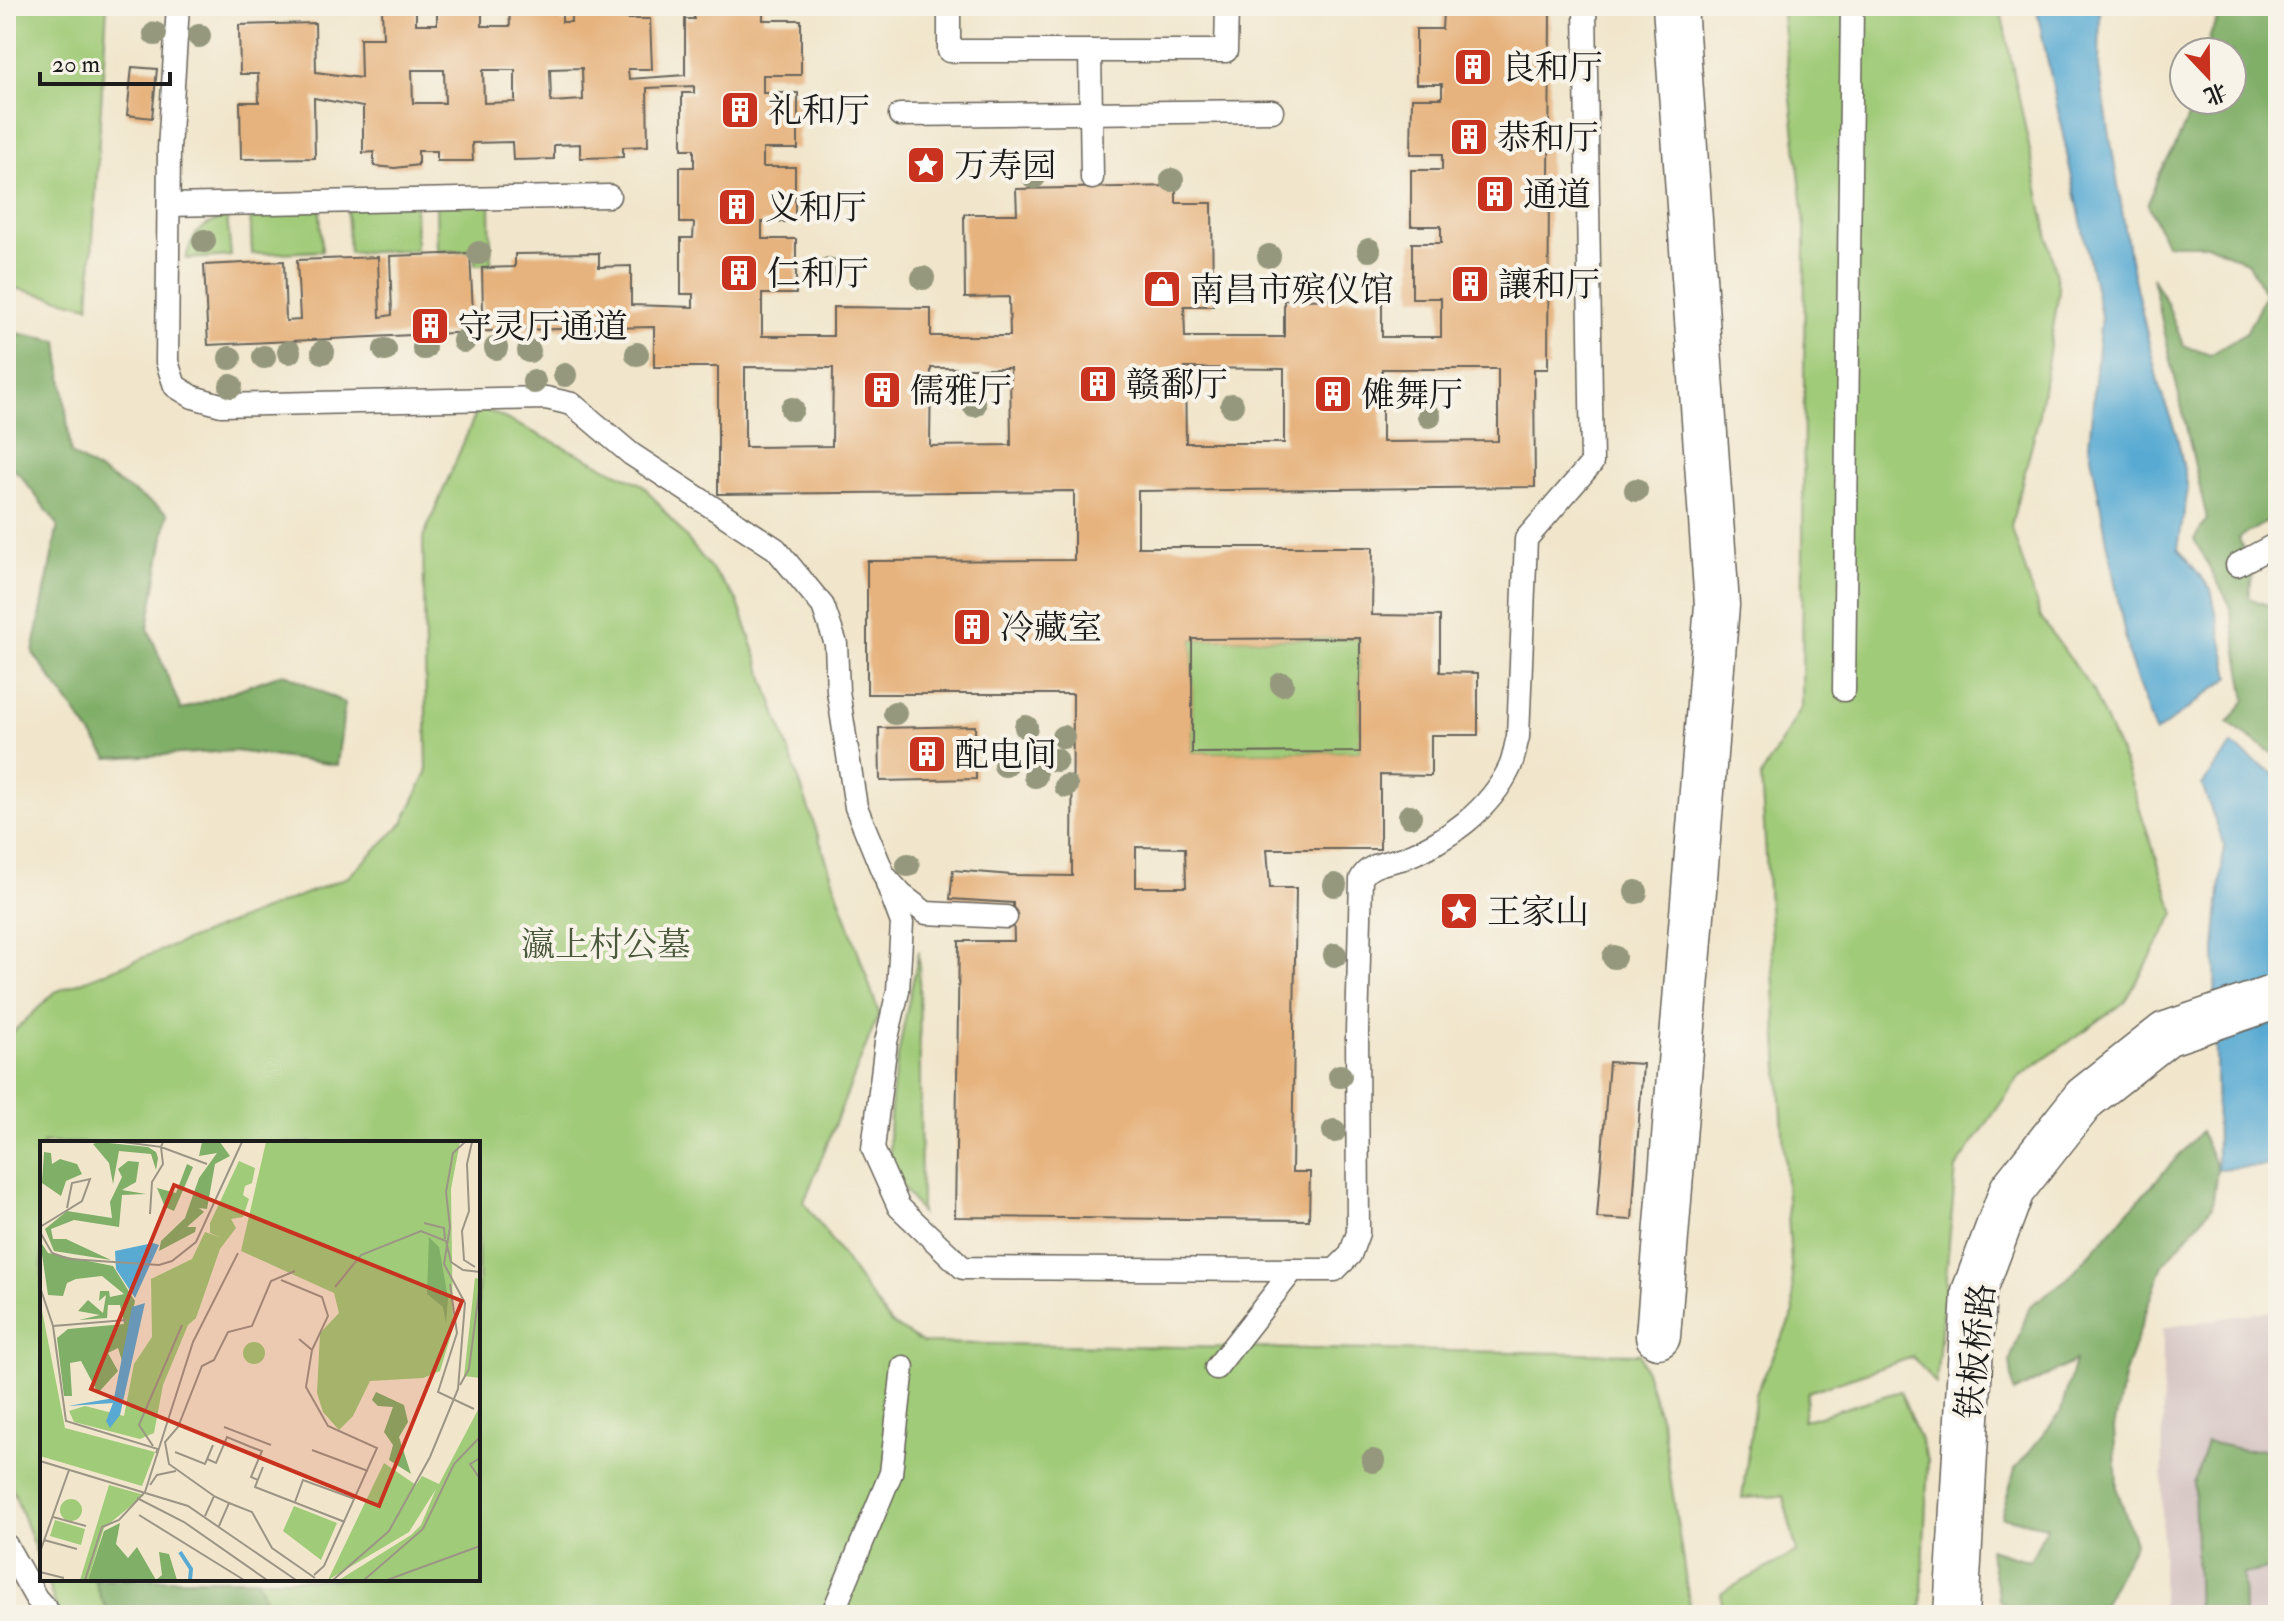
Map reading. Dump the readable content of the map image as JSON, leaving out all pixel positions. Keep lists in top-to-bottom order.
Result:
{
  "streets": {
    "street": ["铁板桥路"]
  },
  "parks": ["瀛上村公墓"],
  "places": {
    "building": [
      "良和厅",
      "礼和厅",
      "恭和厅",
      "通道",
      "义和厅",
      "仁和厅",
      "讓和厅",
      "守灵厅通道",
      "赣鄱厅",
      "儒雅厅",
      "傩舞厅",
      "冷藏室",
      "配电间"
    ],
    "place": ["万寿园", "王家山"],
    "shop": ["南昌市殡仪馆"]
  },
  "scale_bar": "20 m",
  "north": "bottom"
}
